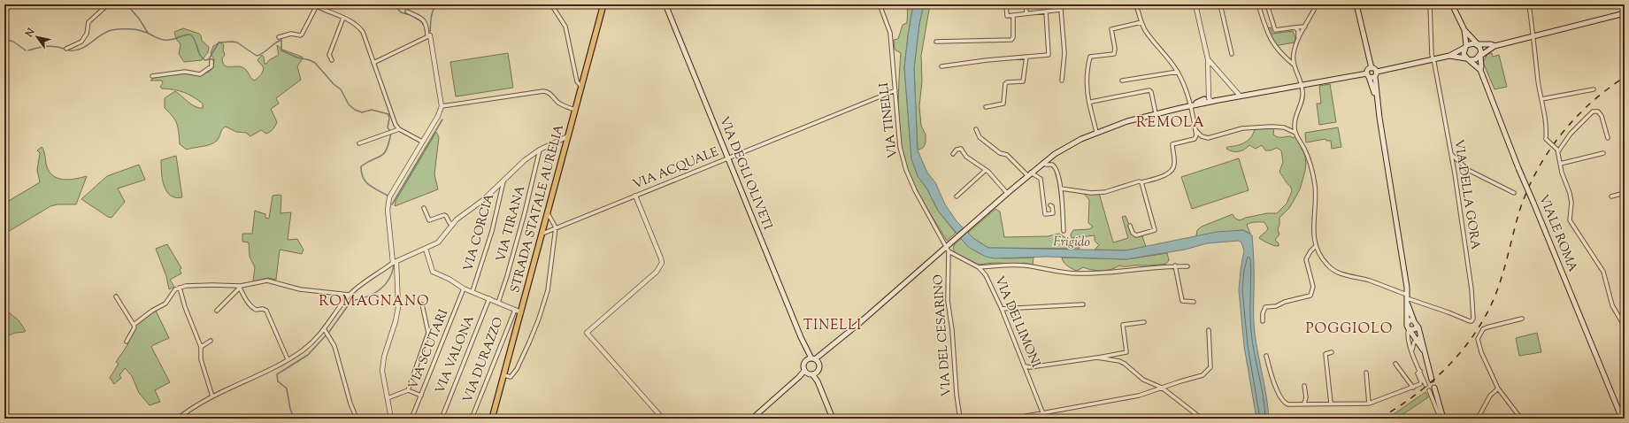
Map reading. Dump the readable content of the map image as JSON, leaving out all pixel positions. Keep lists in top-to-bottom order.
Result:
{
  "streets": {
    "main road": ["VIA DEGLI OLIVETI", "STRADA STATALE AURELIA", "VIALE ROMA"],
    "street": [
      "VIA TINELLI",
      "VIA ACQUALE",
      "VIA DELLA GORA",
      "VIA TIRANA",
      "VIA CORCIA",
      "VIA DEI LIMONI",
      "VIA DEL CESARINO",
      "VIA SCUTARI",
      "VIA VALONA",
      "VIA DURAZZO"
    ]
  },
  "crossings": [
    ["VIA TINELLI", "VIA ACQUALE"],
    ["VIA TINELLI", "VIA DEI LIMONI"],
    ["VIA TINELLI", "VIA DEL CESARINO"],
    ["VIA ACQUALE", "VIA DEGLI OLIVETI"],
    ["VIA ACQUALE", "STRADA STATALE AURELIA"],
    ["VIA DEI LIMONI", "VIA DEL CESARINO"]
  ],
  "districts": [
    "REMOLA",
    "ROMAGNANO",
    "TINELLI",
    "POGGIOLO"
  ],
  "water": ["Frigido"],
  "north": "top left"
}
